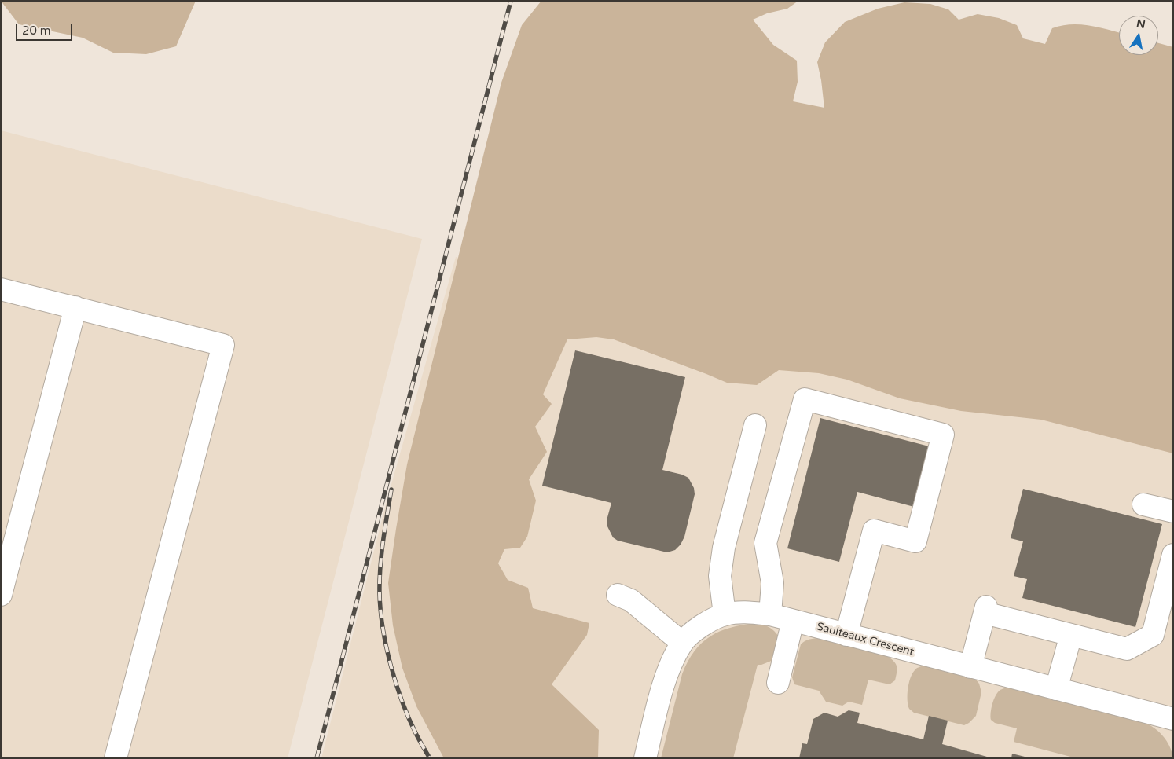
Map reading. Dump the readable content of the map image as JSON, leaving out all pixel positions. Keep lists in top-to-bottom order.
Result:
{
  "streets": {
    "street": ["Saulteaux Crescent"]
  },
  "scale_bar": "20 m",
  "north": "top"
}
